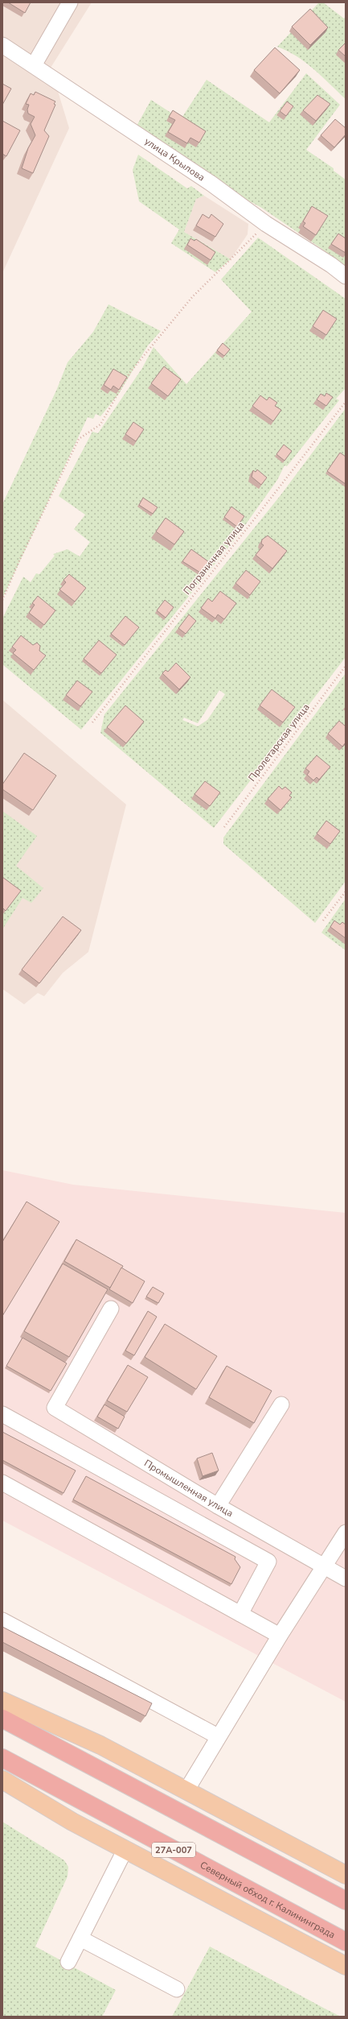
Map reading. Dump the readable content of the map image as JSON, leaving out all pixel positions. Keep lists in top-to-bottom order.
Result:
{
  "streets": {
    "highway": ["27А-007", "Северный обход г. Калининграда"],
    "street": ["улица Крылова", "Промышленная улица"],
    "path": ["Пограничная улица", "Пролетарская улица"]
  }
}
